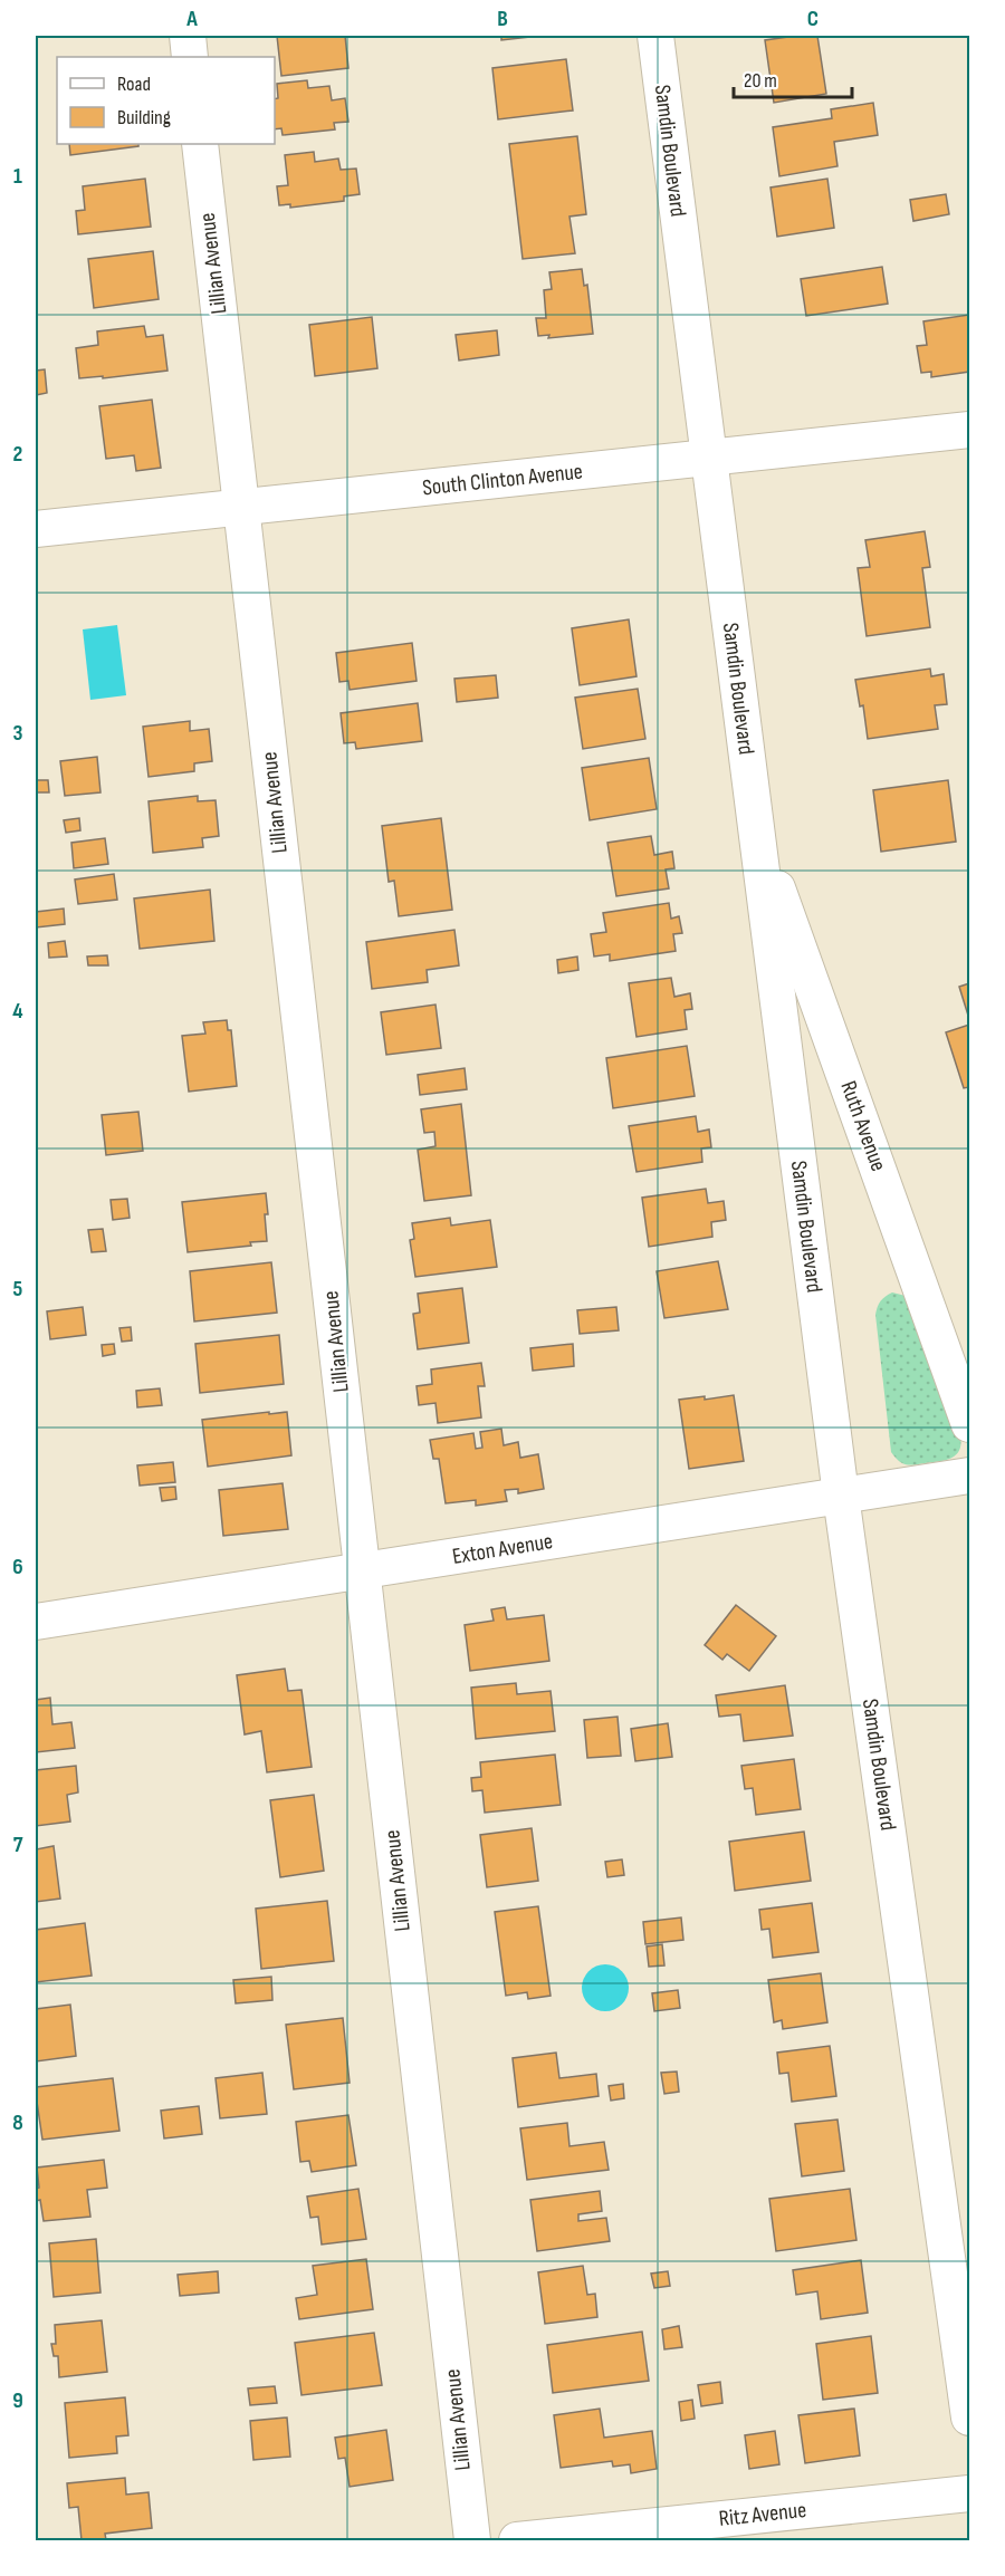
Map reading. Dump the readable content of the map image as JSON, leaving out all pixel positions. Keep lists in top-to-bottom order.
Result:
{
  "streets": {
    "street": [
      "Samdin Boulevard",
      "Lillian Avenue",
      "South Clinton Avenue",
      "Ruth Avenue",
      "Exton Avenue",
      "Ritz Avenue"
    ]
  },
  "crossings": [
    ["Samdin Boulevard", "South Clinton Avenue"],
    ["Samdin Boulevard", "Ruth Avenue"],
    ["Samdin Boulevard", "Exton Avenue"],
    ["Lillian Avenue", "South Clinton Avenue"],
    ["Lillian Avenue", "Exton Avenue"]
  ],
  "legend": ["Road", "Building"],
  "scale_bar": "20 m",
  "grid": {
    "columns": ["A", "B", "C"],
    "rows": [
      "1",
      "2",
      "3",
      "4",
      "5",
      "6",
      "7",
      "8",
      "9"
    ]
  }
}
